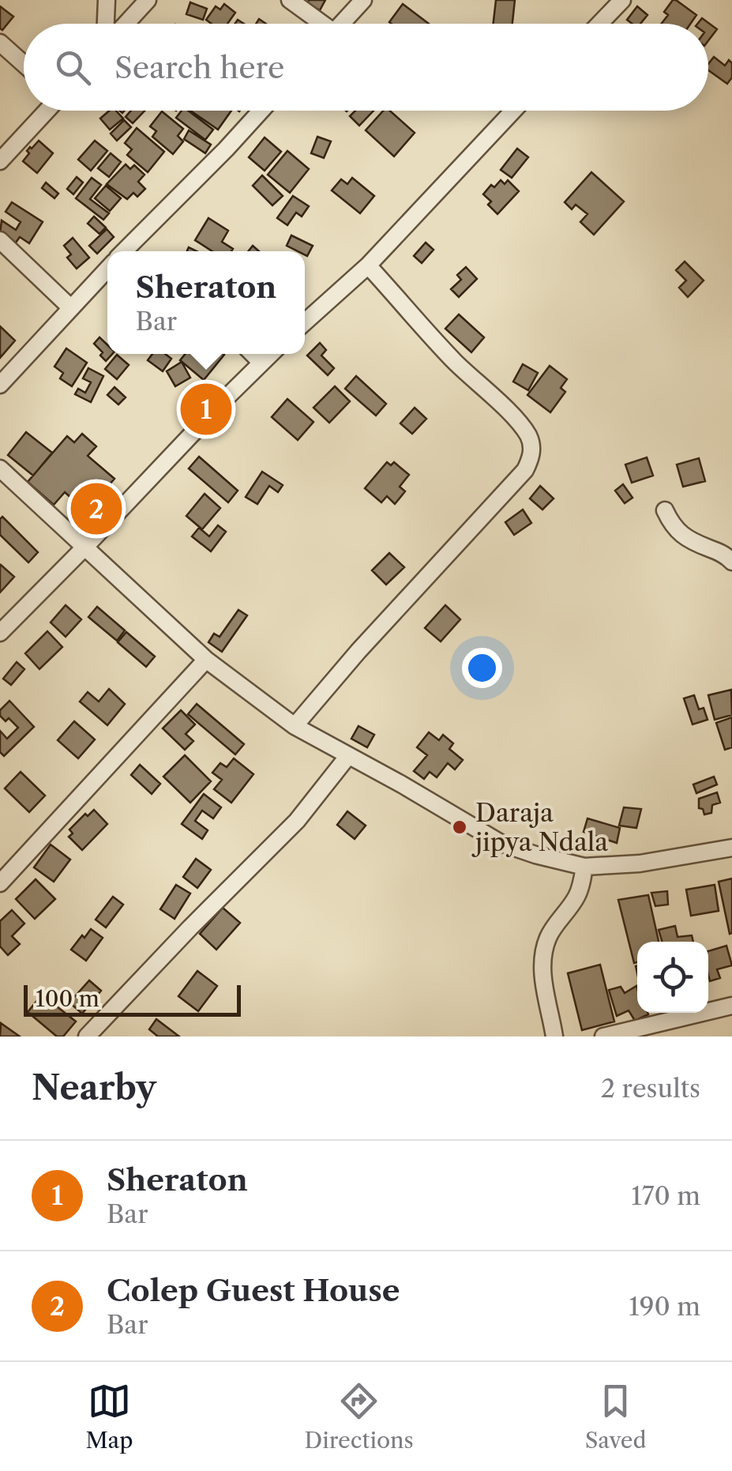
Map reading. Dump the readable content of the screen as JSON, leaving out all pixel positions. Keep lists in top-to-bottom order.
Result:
{
  "places": ["Daraja jipya Ndala"],
  "scale_bar": "100 m",
  "page": {
    "search": "Search here",
    "popup": ["Sheraton", "Bar"],
    "pins": ["1", "2"],
    "scale": "100 m",
    "heading": ["Nearby", "2 results"],
    "list": [
      {
        "mark": "1",
        "name": "Sheraton",
        "note": "Bar",
        "value": "170 m"
      },
      {
        "mark": "2",
        "name": "Colep Guest House",
        "note": "Bar",
        "value": "190 m"
      }
    ],
    "nav": ["Map", "Directions", "Saved"]
  }
}
